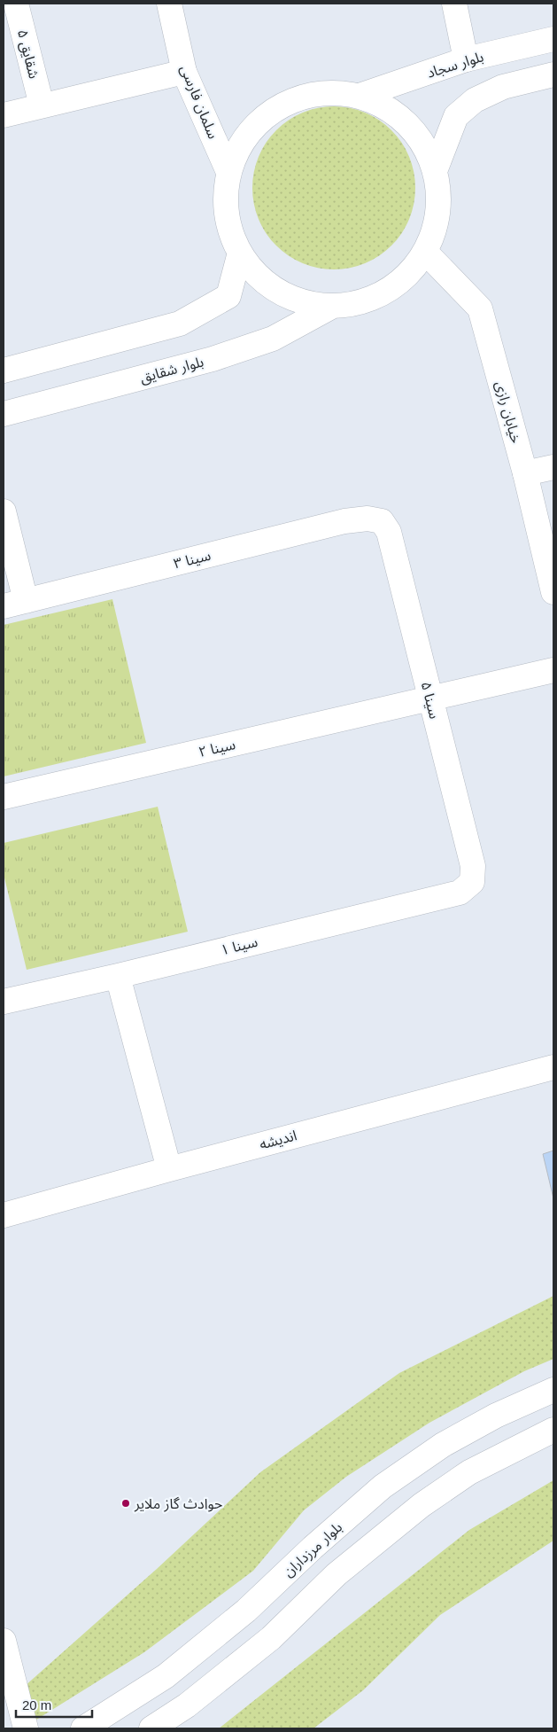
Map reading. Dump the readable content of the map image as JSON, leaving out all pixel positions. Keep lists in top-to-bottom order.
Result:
{
  "streets": {
    "main road": [
      "شقایق ۵",
      "بلوار سجاد",
      "سلمان فارسی",
      "بلوار شقایق",
      "خیابان رازی",
      "سینا ۳",
      "سینا ۵",
      "سینا ۲",
      "سینا ۱",
      "اندیشه",
      "بلوار مرزداران"
    ]
  },
  "crossings": [
    ["سینا ۳", "سینا ۵"],
    ["سینا ۵", "سینا ۲"],
    ["سینا ۵", "سینا ۱"]
  ],
  "places": ["حوادث گاز ملایر"],
  "scale_bar": "20 m"
}
